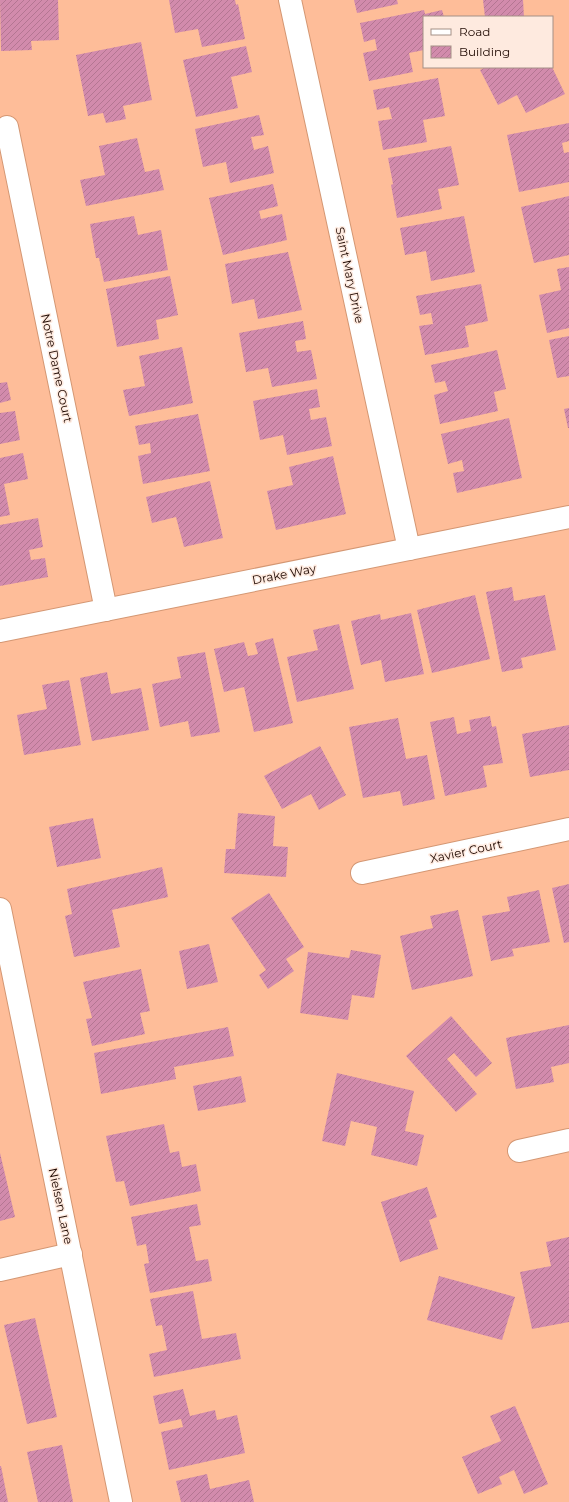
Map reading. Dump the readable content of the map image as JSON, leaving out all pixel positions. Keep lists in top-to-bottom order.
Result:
{
  "streets": {
    "street": [
      "Saint Mary Drive",
      "Notre Dame Court",
      "Drake Way",
      "Xavier Court",
      "Nielsen Lane"
    ]
  },
  "crossings": [
    ["Saint Mary Drive", "Drake Way"],
    ["Notre Dame Court", "Drake Way"]
  ],
  "legend": ["Road", "Building"]
}
